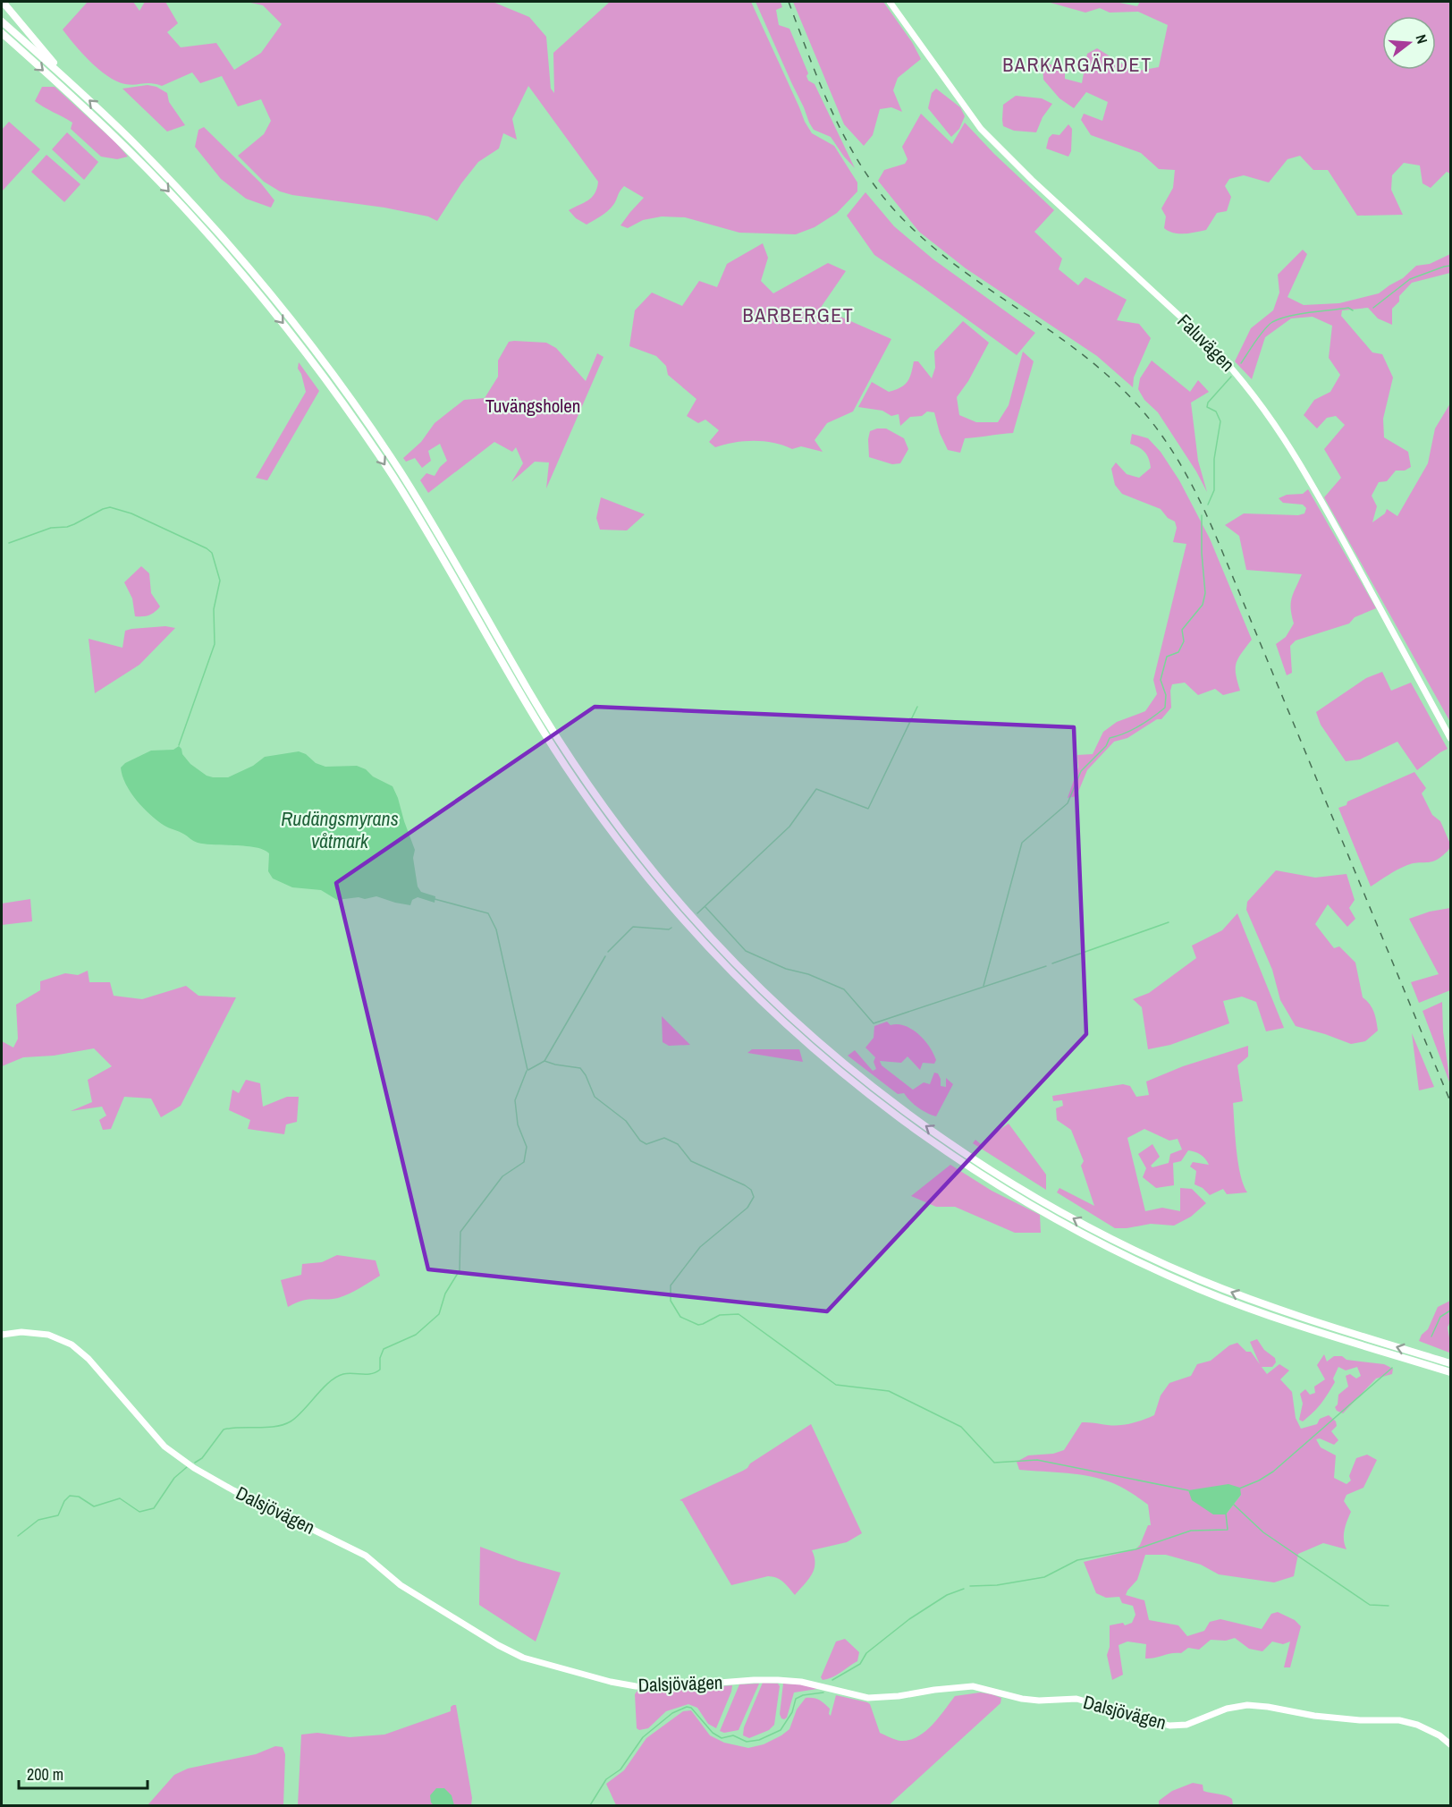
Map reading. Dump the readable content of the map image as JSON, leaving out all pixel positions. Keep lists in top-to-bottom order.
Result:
{
  "streets": {
    "street": ["Faluvägen", "Dalsjövägen"]
  },
  "districts": ["BARKARGÄRDET", "BARBERGET"],
  "water": ["Rudängsmyrans våtmark"],
  "parks": ["Tuvängsholen"],
  "scale_bar": "200 m",
  "north": "right"
}
